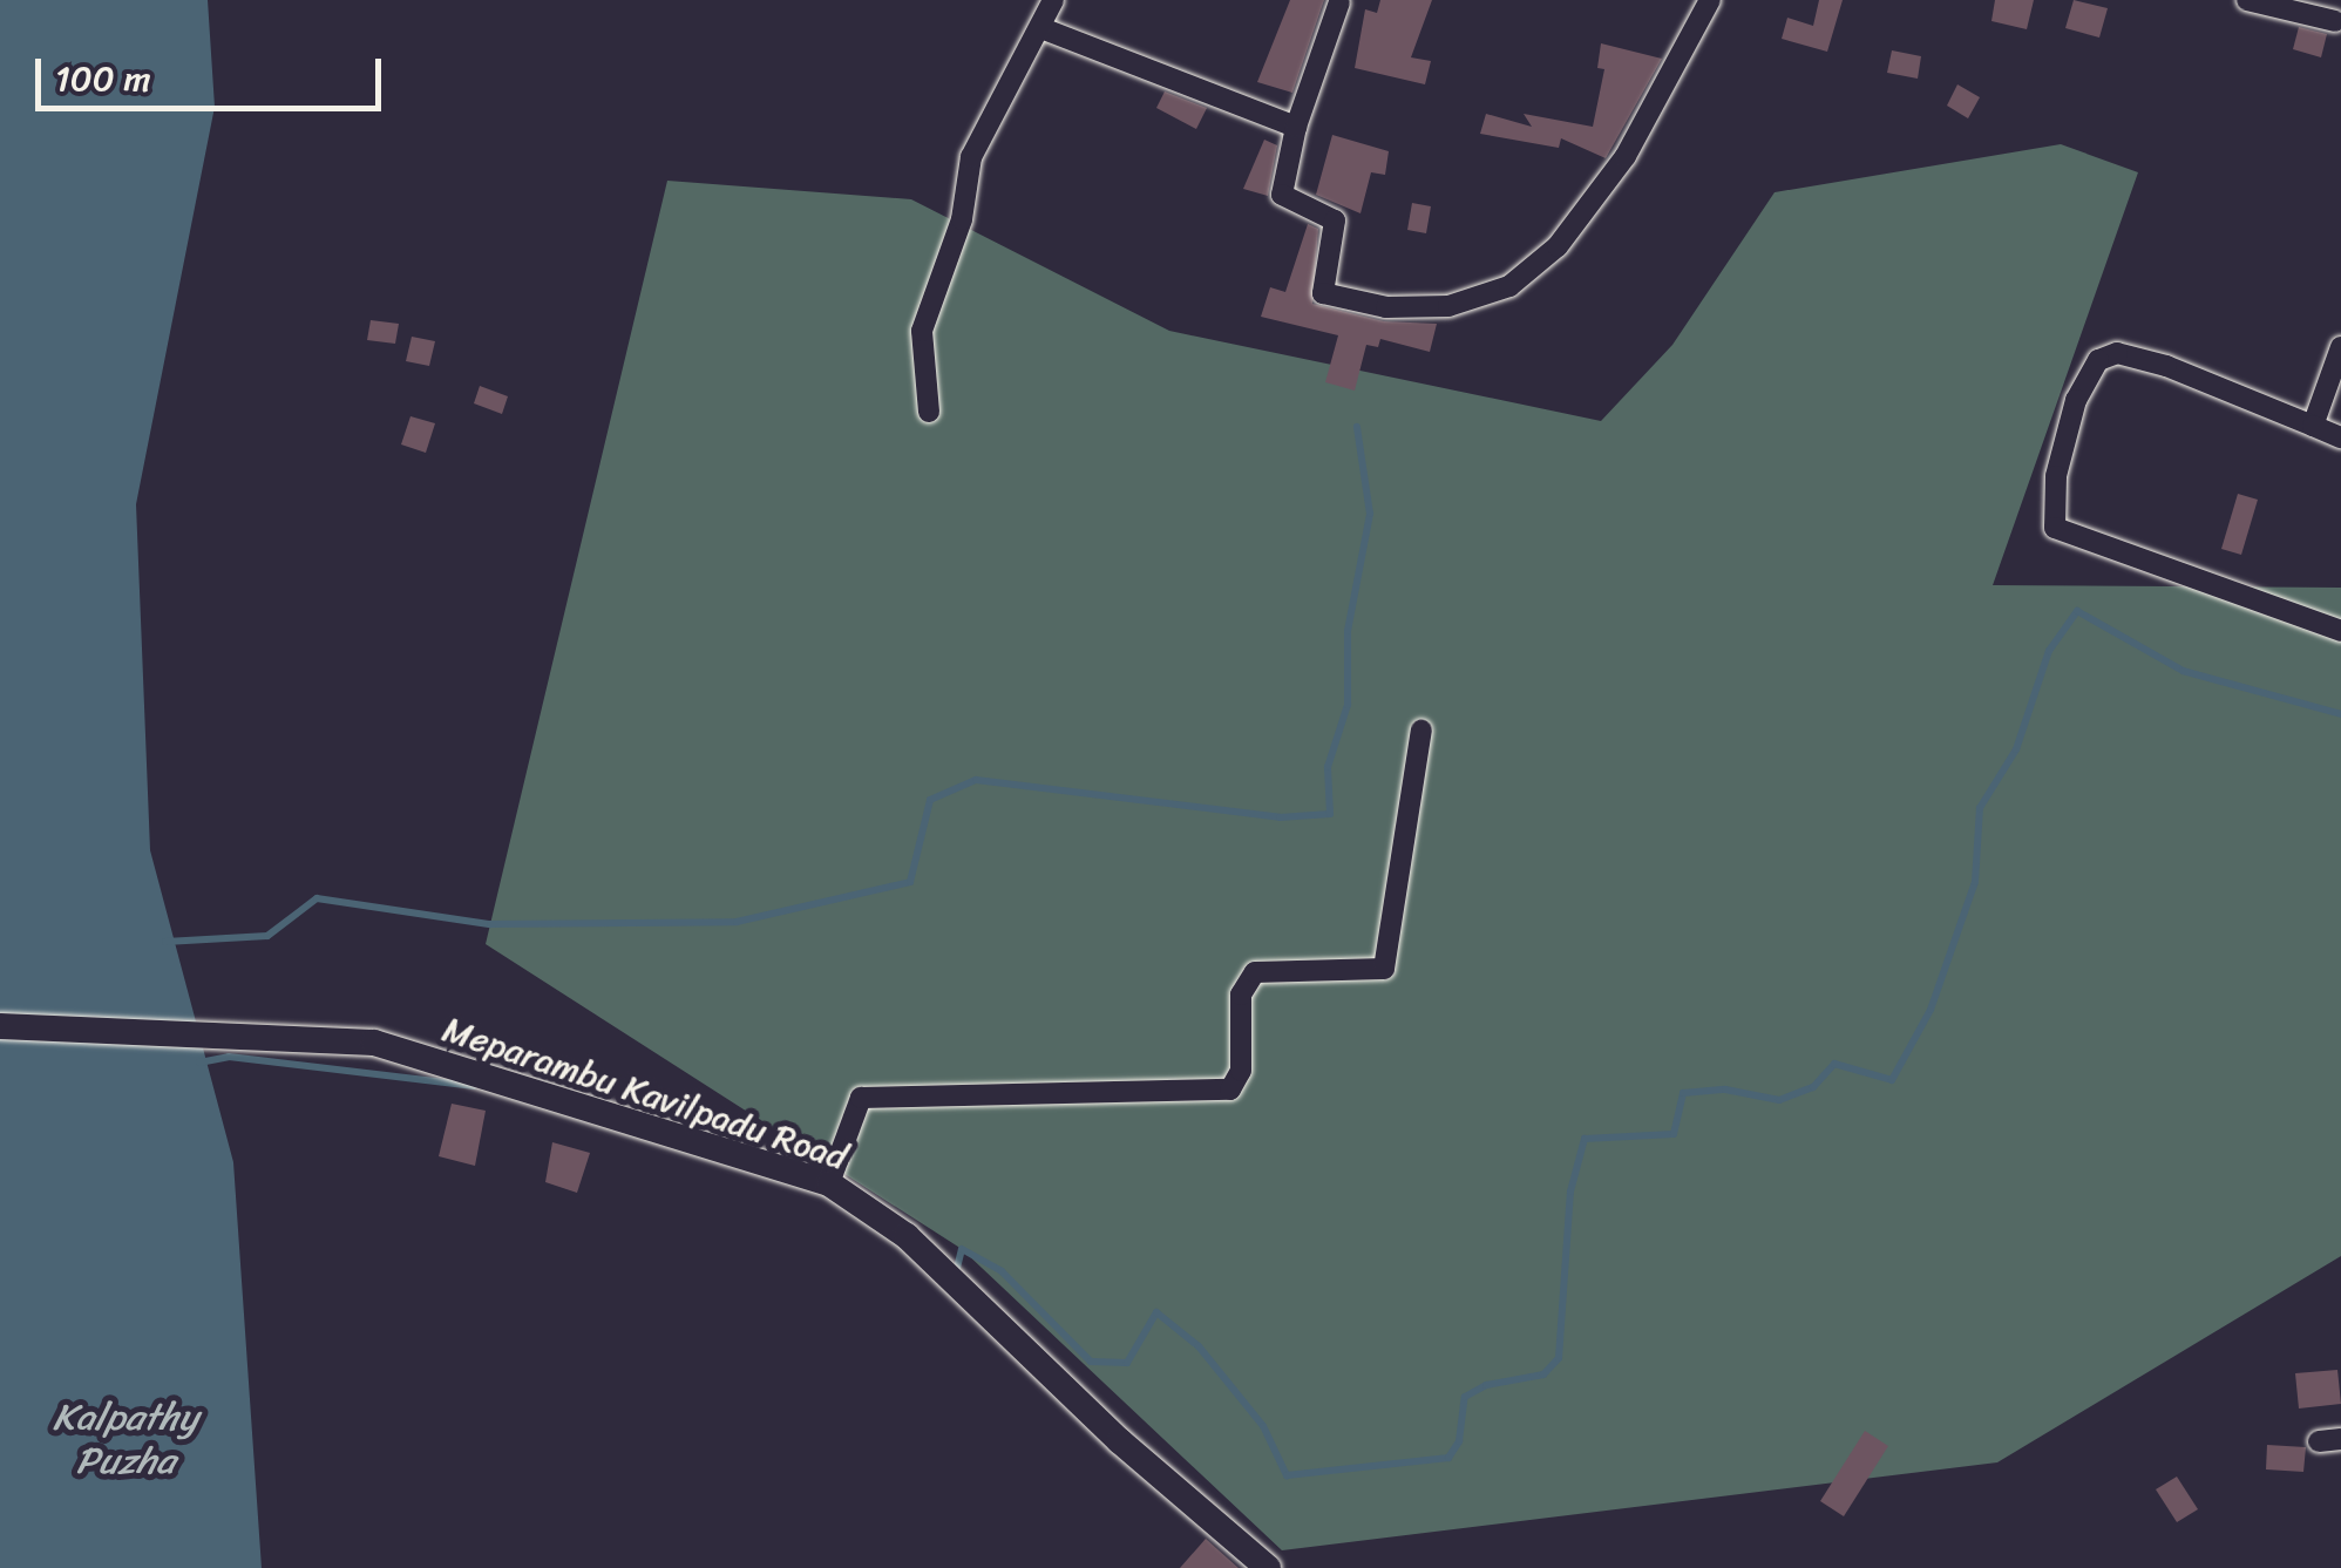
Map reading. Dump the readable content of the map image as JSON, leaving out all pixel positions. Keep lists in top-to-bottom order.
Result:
{
  "streets": {
    "main road": ["Meparambu Kavilpadu Road"]
  },
  "water": ["Kalpathy Puzha"],
  "scale_bar": "100 m"
}
